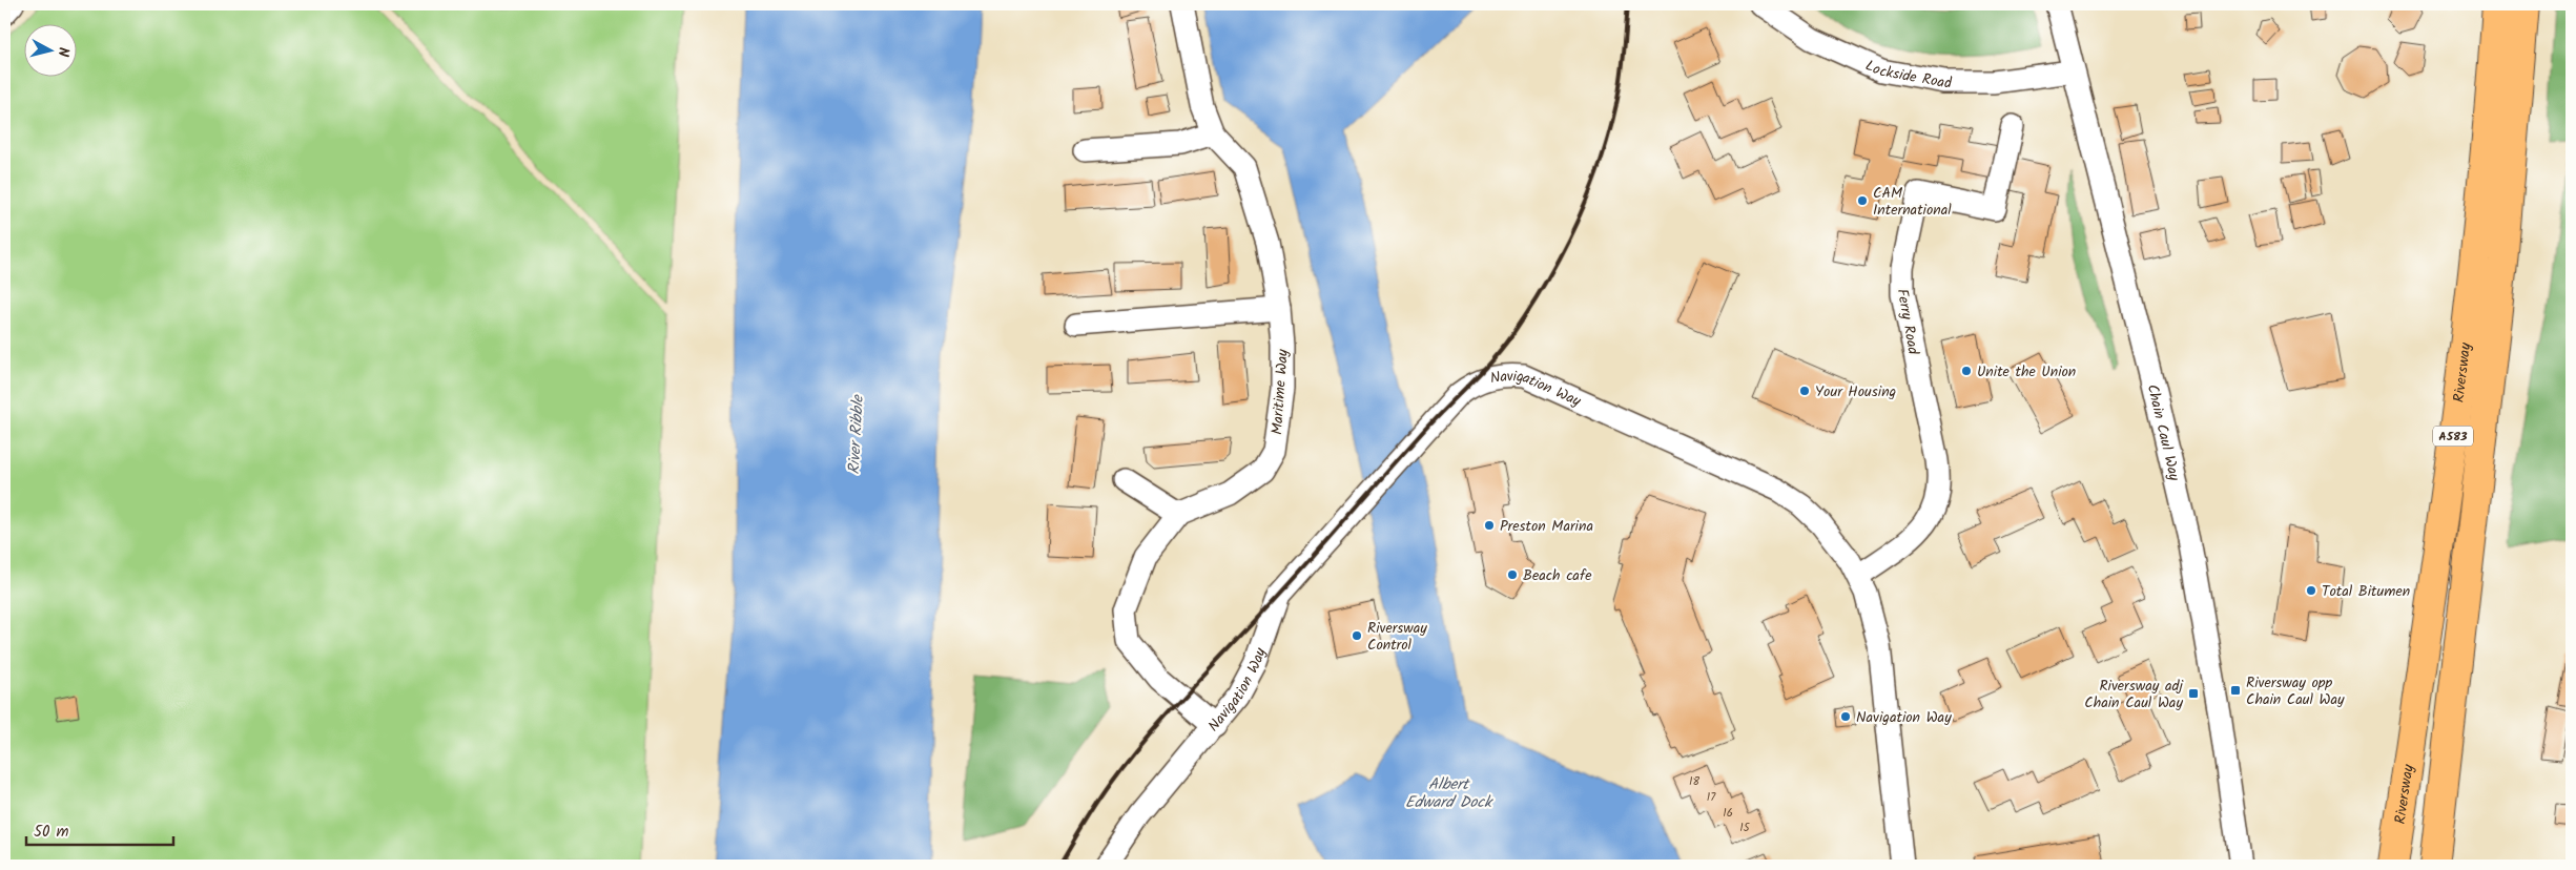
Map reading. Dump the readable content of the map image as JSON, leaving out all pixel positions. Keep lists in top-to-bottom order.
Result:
{
  "streets": {
    "highway": ["Riversway", "A583"],
    "street": [
      "Lockside Road",
      "Ferry Road",
      "Maritime Way",
      "Navigation Way",
      "Chain Caul Way"
    ]
  },
  "crossings": [
    ["Lockside Road", "Chain Caul Way"],
    ["Ferry Road", "Navigation Way"]
  ],
  "water": ["River Ribble", "Albert Edward Dock"],
  "places": {
    "other": [
      "CAM International",
      "Unite the Union",
      "Your Housing",
      "Preston Marina",
      "Beach cafe",
      "Total Bitumen",
      "Riversway Control",
      "Navigation Way"
    ],
    "transit": ["Riversway opp Chain Caul Way", "Riversway adj Chain Caul Way"]
  },
  "house_numbers": [
    "18",
    "17",
    "16",
    "15"
  ],
  "scale_bar": "50 m",
  "north": "right"
}
